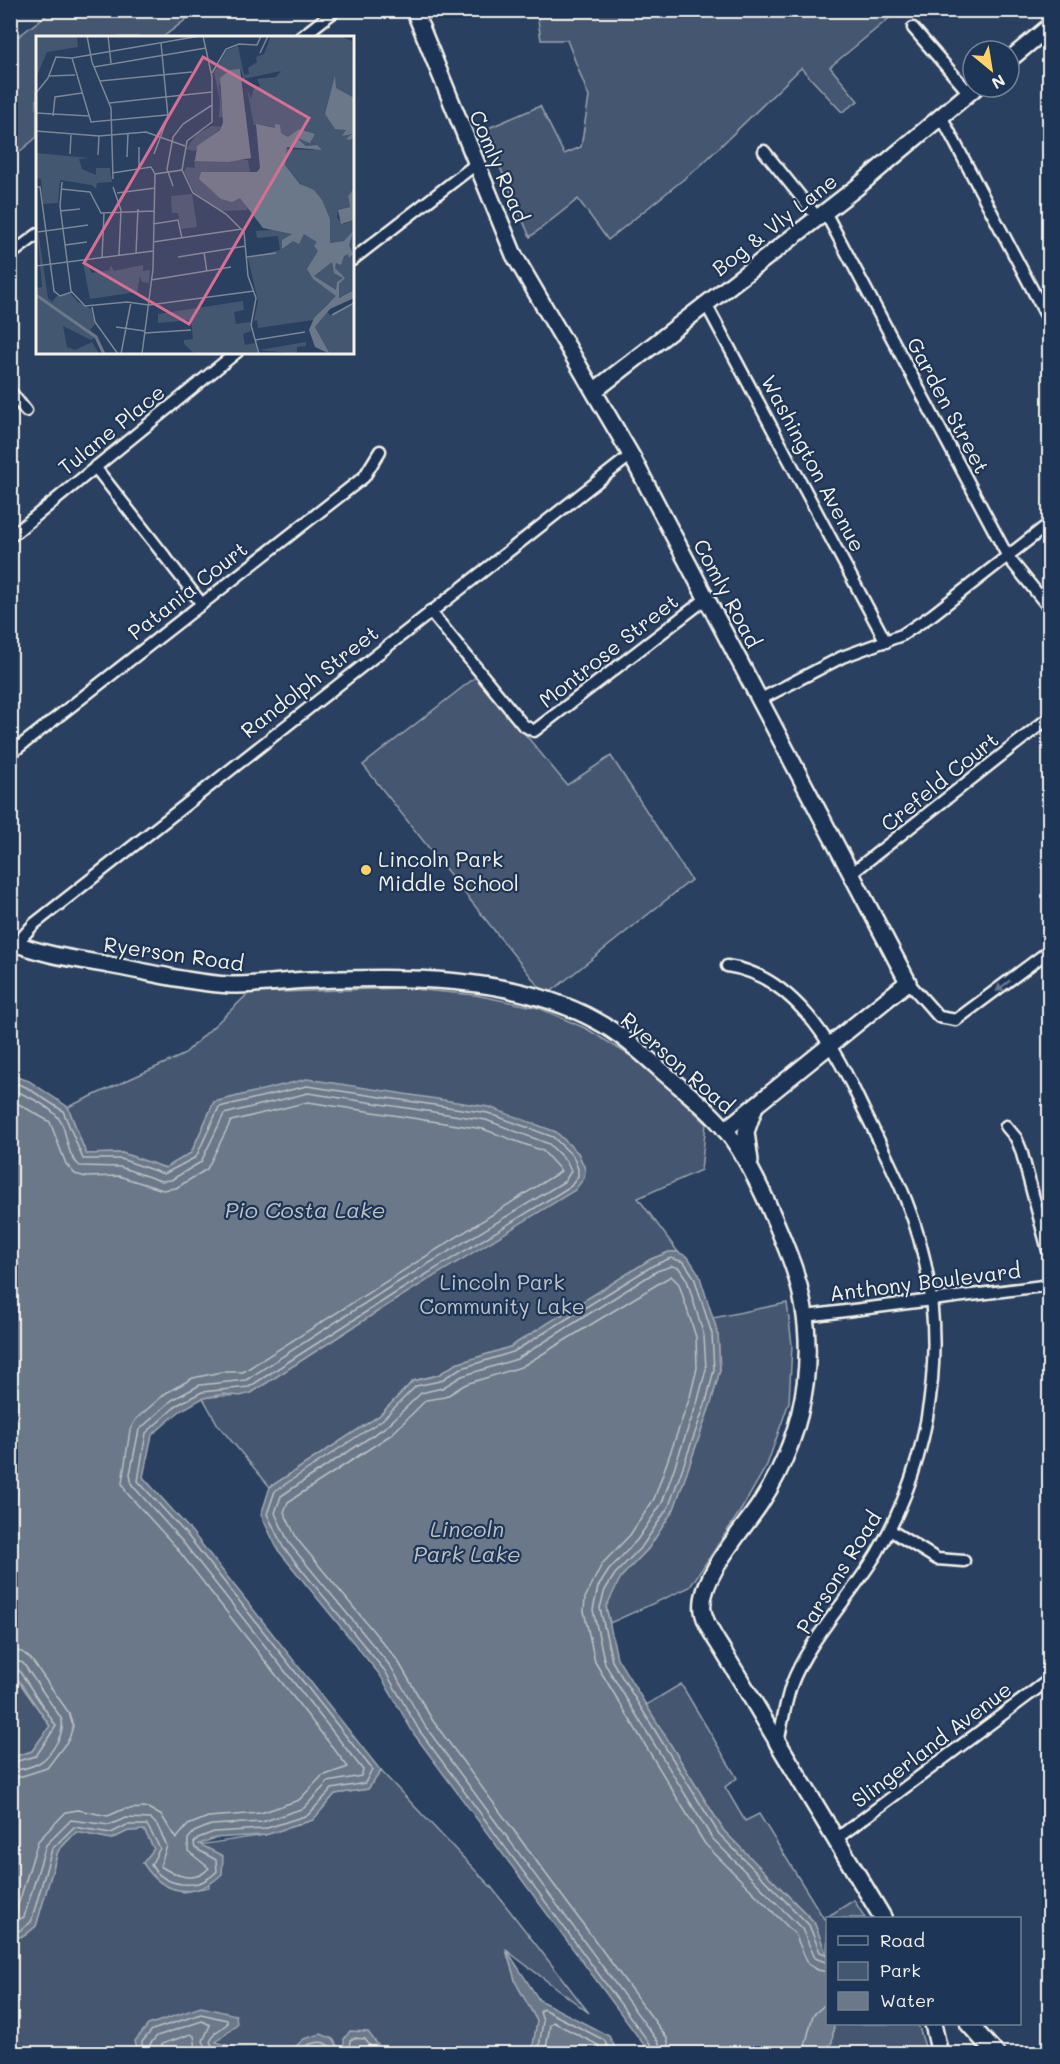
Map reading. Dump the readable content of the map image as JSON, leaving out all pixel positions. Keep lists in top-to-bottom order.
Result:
{
  "streets": {
    "main road": ["Comly Road", "Bog & Vly Lane", "Ryerson Road"],
    "street": [
      "Garden Street",
      "Tulane Place",
      "Washington Avenue",
      "Patania Court",
      "Montrose Street",
      "Randolph Street",
      "Crefeld Court",
      "Anthony Boulevard",
      "Parsons Road",
      "Slingerland Avenue"
    ]
  },
  "crossings": [
    ["Comly Road", "Bog & Vly Lane"],
    ["Comly Road", "Montrose Street"],
    ["Comly Road", "Randolph Street"],
    ["Comly Road", "Crefeld Court"],
    ["Bog & Vly Lane", "Garden Street"],
    ["Bog & Vly Lane", "Washington Avenue"],
    ["Montrose Street", "Randolph Street"],
    ["Randolph Street", "Ryerson Road"],
    ["Ryerson Road", "Anthony Boulevard"],
    ["Ryerson Road", "Parsons Road"],
    ["Anthony Boulevard", "Parsons Road"]
  ],
  "water": ["Pio Costa Lake", "Lincoln Park Lake"],
  "parks": ["Lincoln Park Community Lake"],
  "places": ["Lincoln Park Middle School"],
  "legend": ["Road", "Park", "Water"],
  "north": "bottom right"
}
